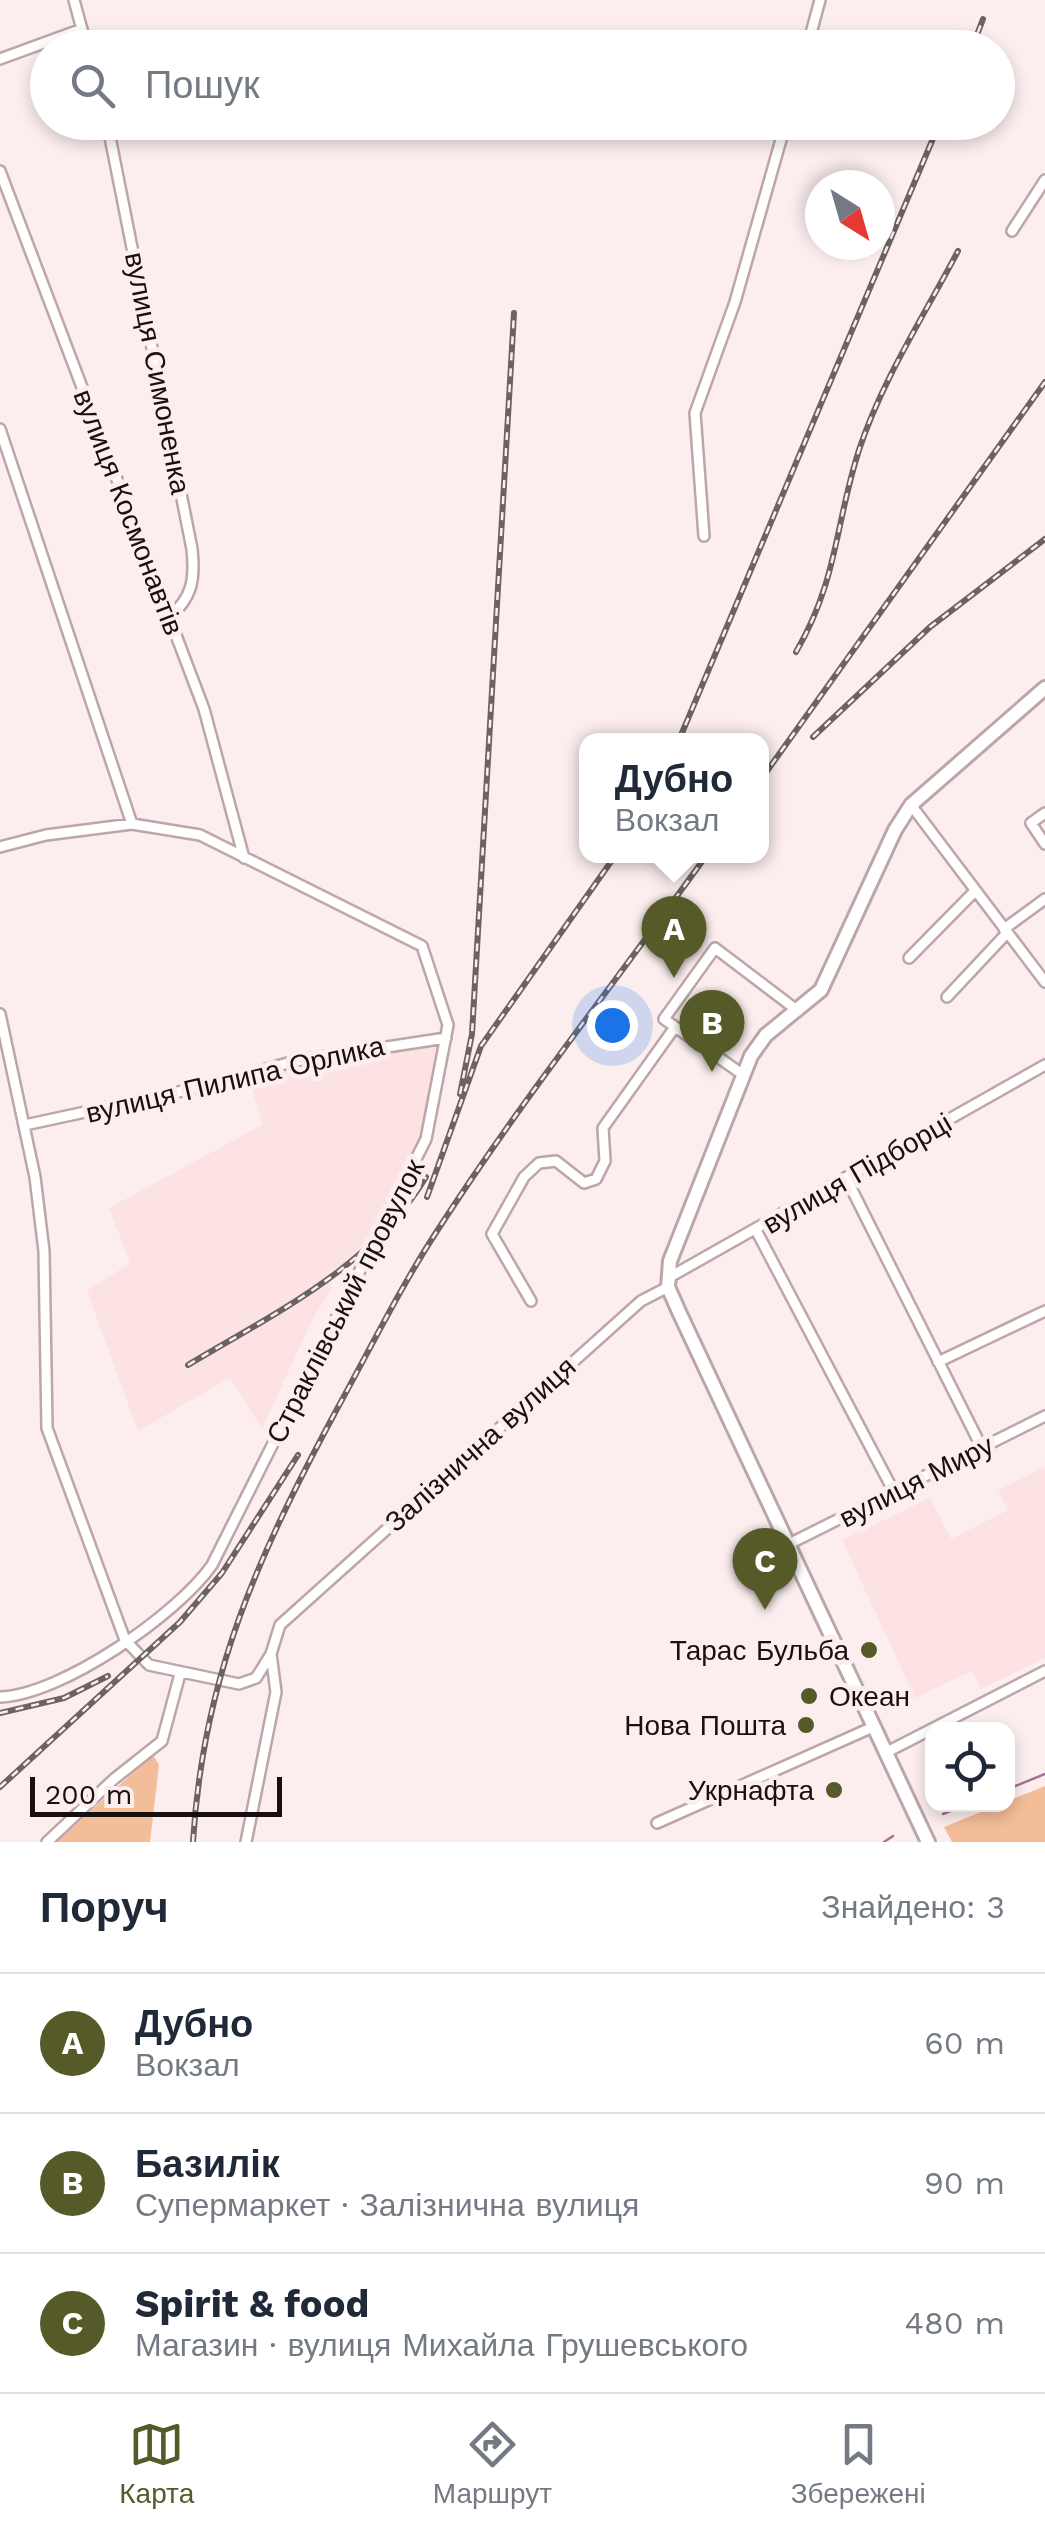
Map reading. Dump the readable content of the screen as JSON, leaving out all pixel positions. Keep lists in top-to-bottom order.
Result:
{
  "streets": {
    "street": [
      "вулиця Симоненка",
      "вулиця Космонавтів",
      "вулиця Пилипа Орлика",
      "вулиця Підборці",
      "Страклівський провулок",
      "Залізнична вулиця",
      "вулиця Миру"
    ]
  },
  "crossings": [
    ["вулиця Симоненка", "вулиця Космонавтів"],
    ["вулиця Космонавтів", "Страклівський провулок"],
    ["вулиця Пилипа Орлика", "Страклівський провулок"],
    ["вулиця Підборці", "Залізнична вулиця"]
  ],
  "places": [
    "Тарас Бульба",
    "Океан",
    "Нова Пошта",
    "Укрнафта"
  ],
  "scale_bar": "200 m",
  "north": "bottom right",
  "page": {
    "search": "Пошук",
    "popup": ["Дубно", "Вокзал"],
    "pins": ["A", "B", "C"],
    "scale": "200 m",
    "heading": ["Поруч", "Знайдено: 3"],
    "list": [
      {
        "mark": "A",
        "name": "Дубно",
        "note": "Вокзал",
        "value": "60 m"
      },
      {
        "mark": "B",
        "name": "Базилік",
        "note": "Супермаркет · Залізнична вулиця",
        "value": "90 m"
      },
      {
        "mark": "C",
        "name": "Spirit & food",
        "note": "Магазин · вулиця Михайла Грушевського",
        "value": "480 m"
      }
    ],
    "nav": ["Карта", "Маршрут", "Збережені"]
  }
}
